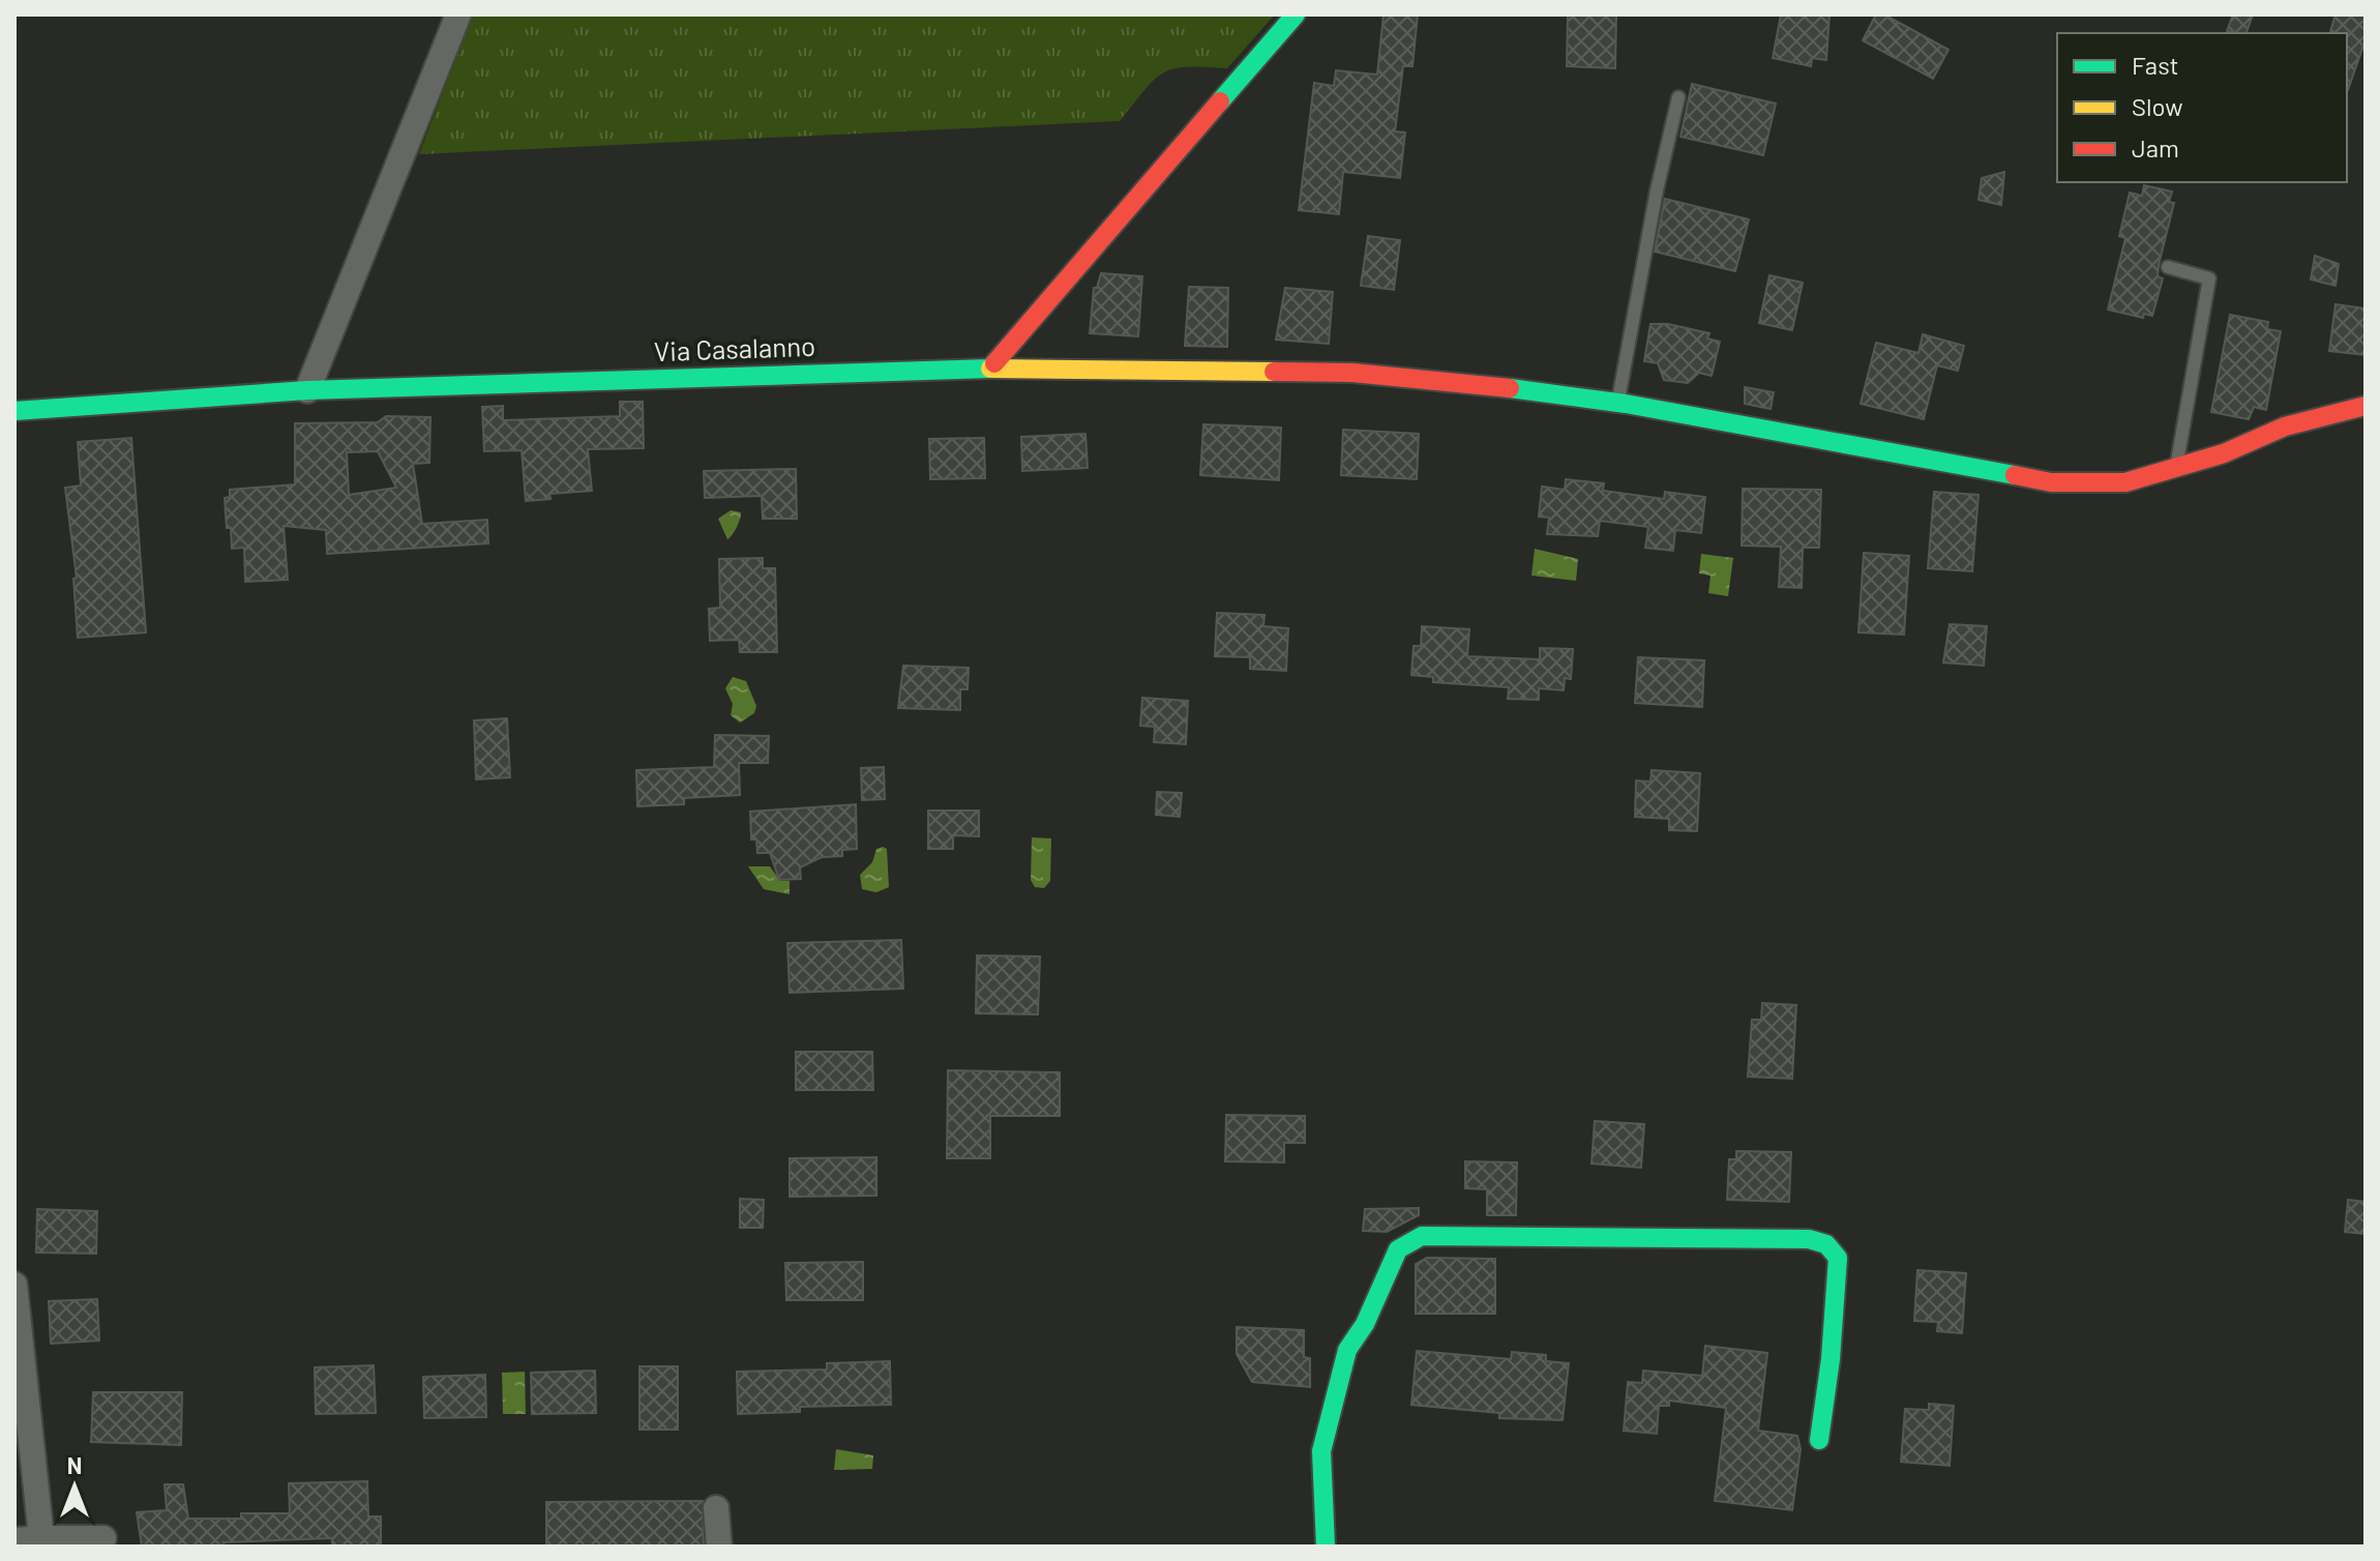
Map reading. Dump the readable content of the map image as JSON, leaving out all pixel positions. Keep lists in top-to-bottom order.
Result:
{
  "streets": {
    "street": ["Via Casalanno"]
  },
  "legend": ["Fast", "Slow", "Jam"],
  "north": "top"
}
